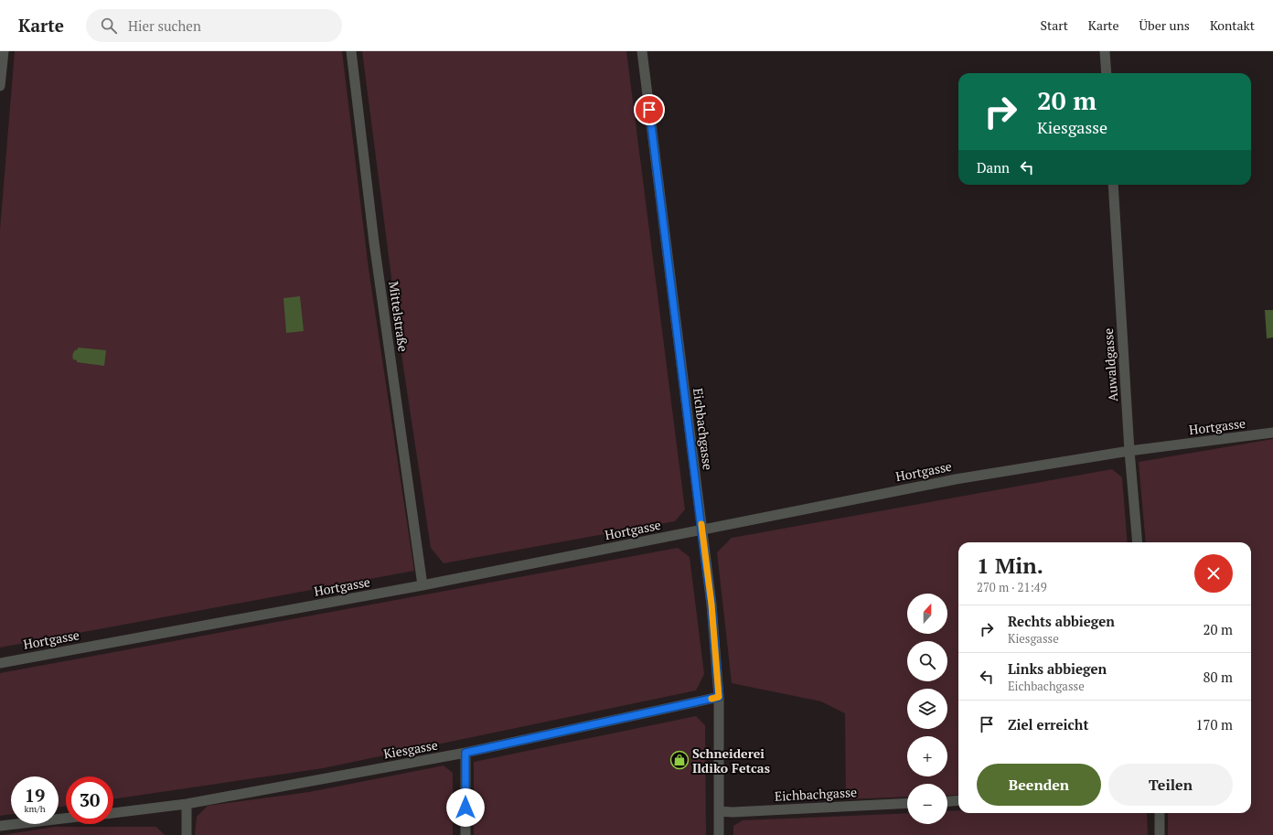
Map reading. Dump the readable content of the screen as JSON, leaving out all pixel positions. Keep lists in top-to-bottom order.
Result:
{
  "streets": {
    "street": [
      "Mittelstraße",
      "Auwaldgasse",
      "Hortgasse",
      "Eichbachgasse",
      "Kiesgasse"
    ]
  },
  "crossings": [
    ["Mittelstraße", "Hortgasse"],
    ["Auwaldgasse", "Hortgasse"],
    ["Hortgasse", "Eichbachgasse"],
    ["Eichbachgasse", "Kiesgasse"]
  ],
  "places": {
    "shop": ["Schneiderei Ildiko Fetcas"]
  },
  "north": "top",
  "page": {
    "header": "Karte",
    "search": "Hier suchen",
    "nav": [
      "Start",
      "Karte",
      "Über uns",
      "Kontakt"
    ],
    "turn": ["20 m", "Kiesgasse"],
    "then": "Dann",
    "heading": ["1 Min.", "270 m · 21:49"],
    "map_buttons": ["+", "−"],
    "list": [
      {
        "name": "Rechts abbiegen",
        "note": "Kiesgasse",
        "value": "20 m"
      },
      {
        "name": "Links abbiegen",
        "note": "Eichbachgasse",
        "value": "80 m"
      },
      {
        "name": "Ziel erreicht",
        "value": "170 m"
      }
    ],
    "buttons": ["Beenden", "Teilen"],
    "speed": "19 km/h",
    "limit": "30"
  }
}
